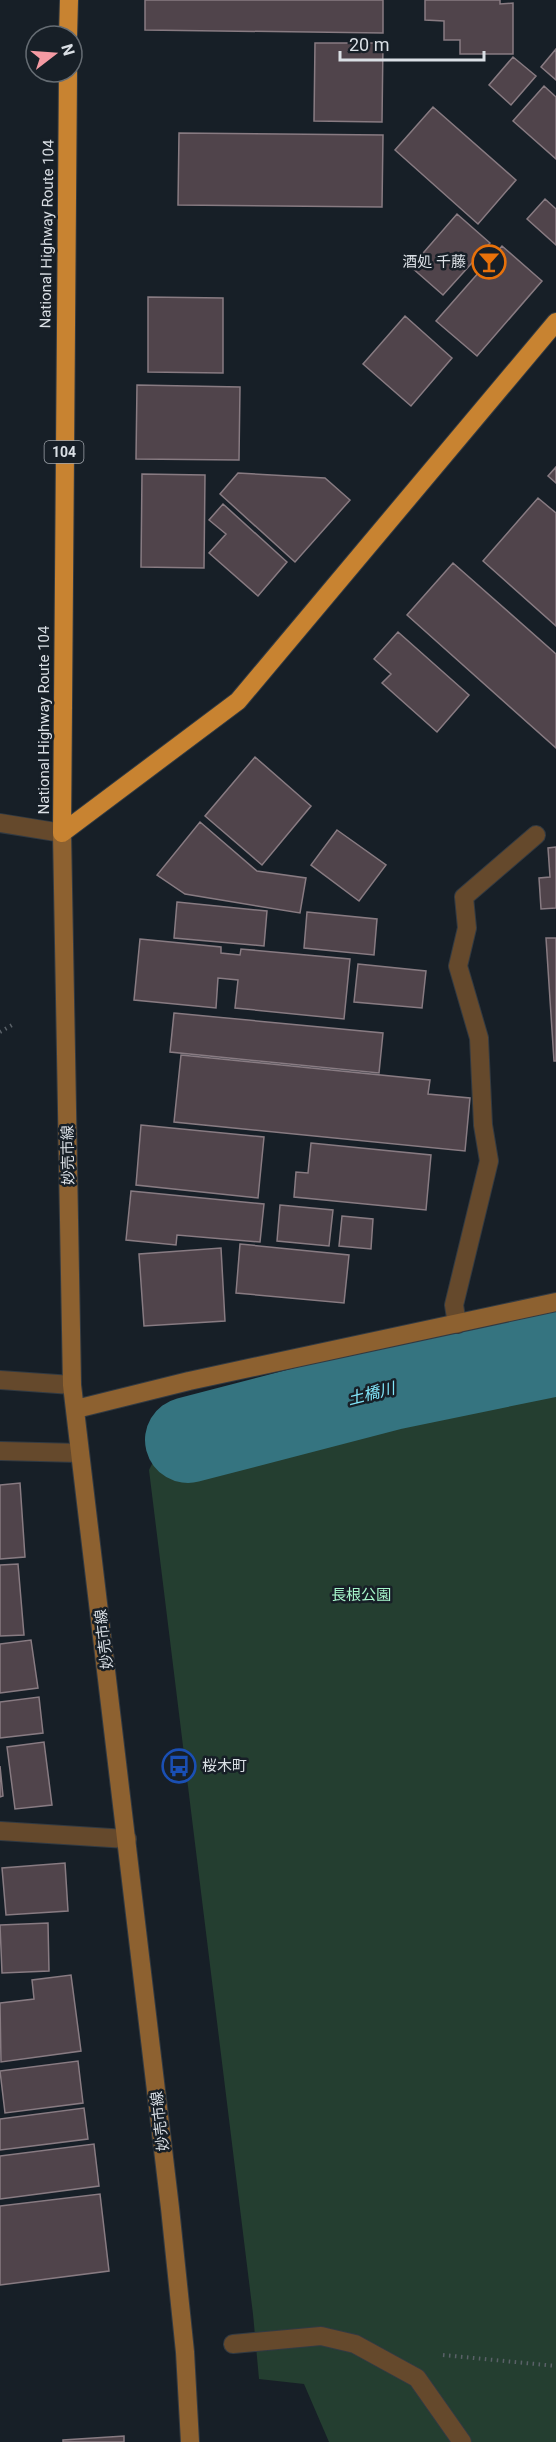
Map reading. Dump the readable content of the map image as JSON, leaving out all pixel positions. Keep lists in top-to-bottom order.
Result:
{
  "streets": {
    "highway": ["National Highway Route 104", "104"],
    "main road": ["妙売市線"]
  },
  "crossings": [
    ["National Highway Route 104", "妙売市線"]
  ],
  "water": ["土橋川"],
  "parks": ["長根公園"],
  "places": {
    "bar": ["酒処 千藤"],
    "bus stop": ["桜木町"]
  },
  "scale_bar": "20 m",
  "north": "right"
}
